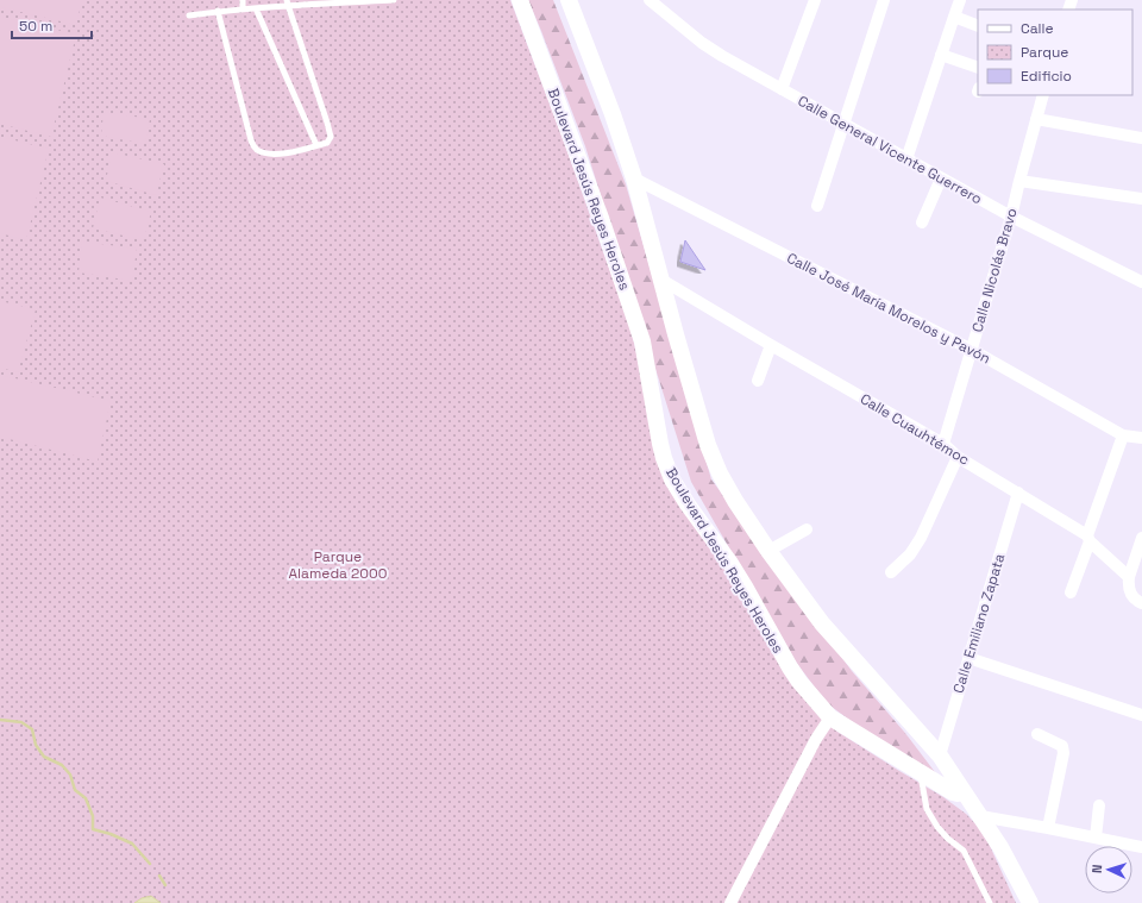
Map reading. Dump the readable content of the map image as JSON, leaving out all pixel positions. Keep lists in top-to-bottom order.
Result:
{
  "streets": {
    "main road": ["Boulevard Jesús Reyes Heroles"],
    "street": [
      "Calle General Vicente Guerrero",
      "Calle Nicolás Bravo",
      "Calle José María Morelos y Pavón",
      "Calle Cuauhtémoc",
      "Calle Emiliano Zapata"
    ]
  },
  "crossings": [
    ["Calle General Vicente Guerrero", "Calle Nicolás Bravo"],
    ["Calle Nicolás Bravo", "Calle José María Morelos y Pavón"],
    ["Calle Nicolás Bravo", "Calle Cuauhtémoc"],
    ["Calle Cuauhtémoc", "Calle Emiliano Zapata"]
  ],
  "parks": ["Parque Alameda 2000"],
  "legend": ["Calle", "Parque", "Edificio"],
  "scale_bar": "50 m",
  "north": "left"
}
